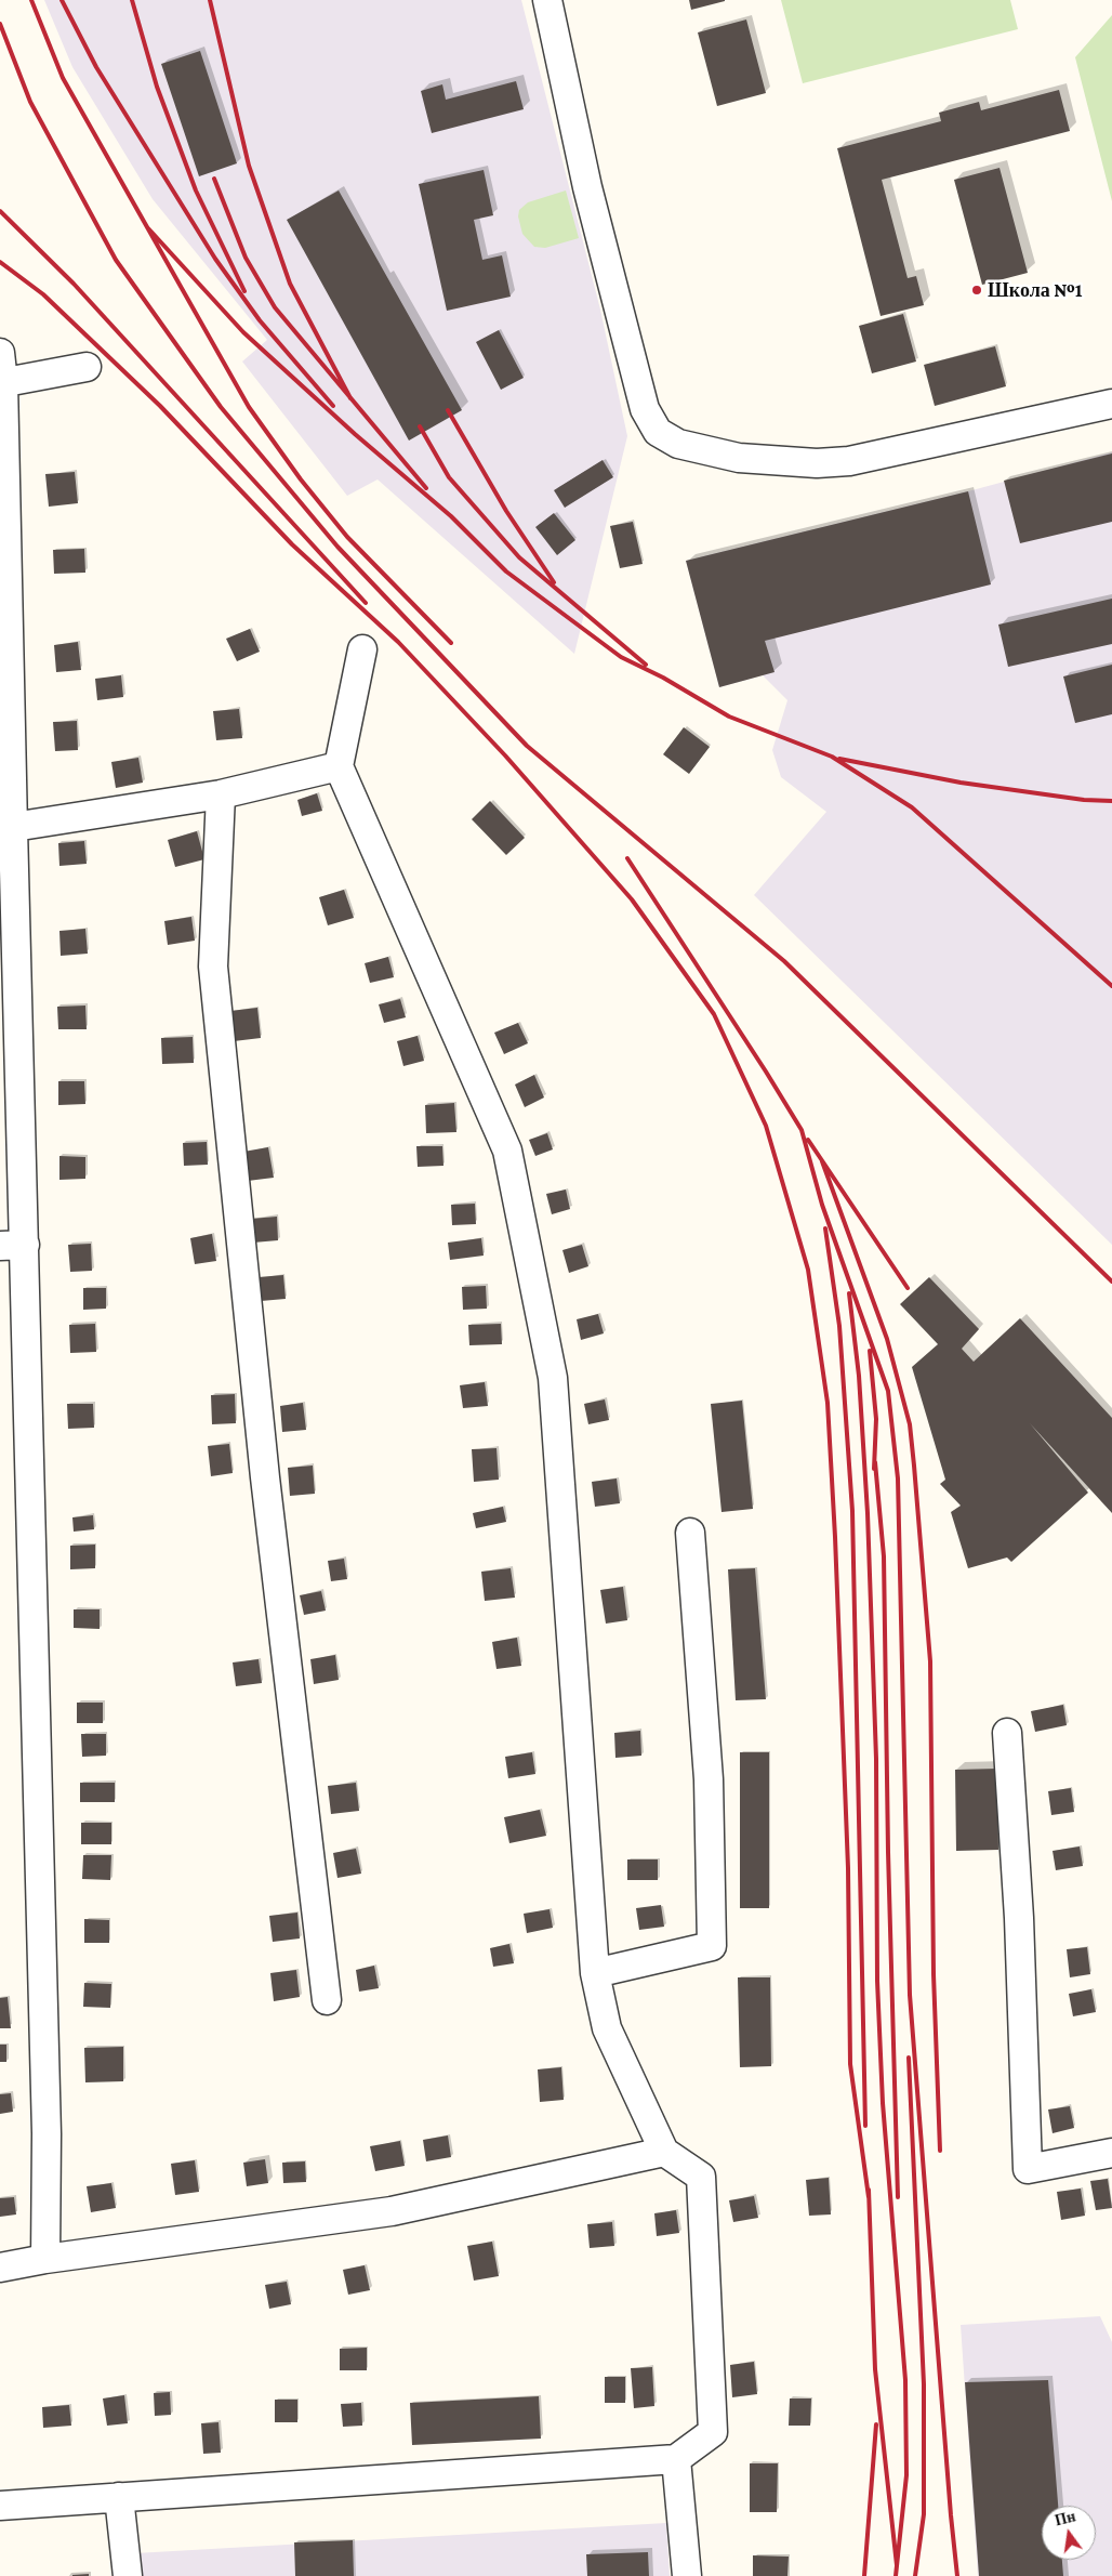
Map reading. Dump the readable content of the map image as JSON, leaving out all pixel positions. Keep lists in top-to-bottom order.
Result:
{
  "places": ["Школа №1"],
  "north": "top"
}
